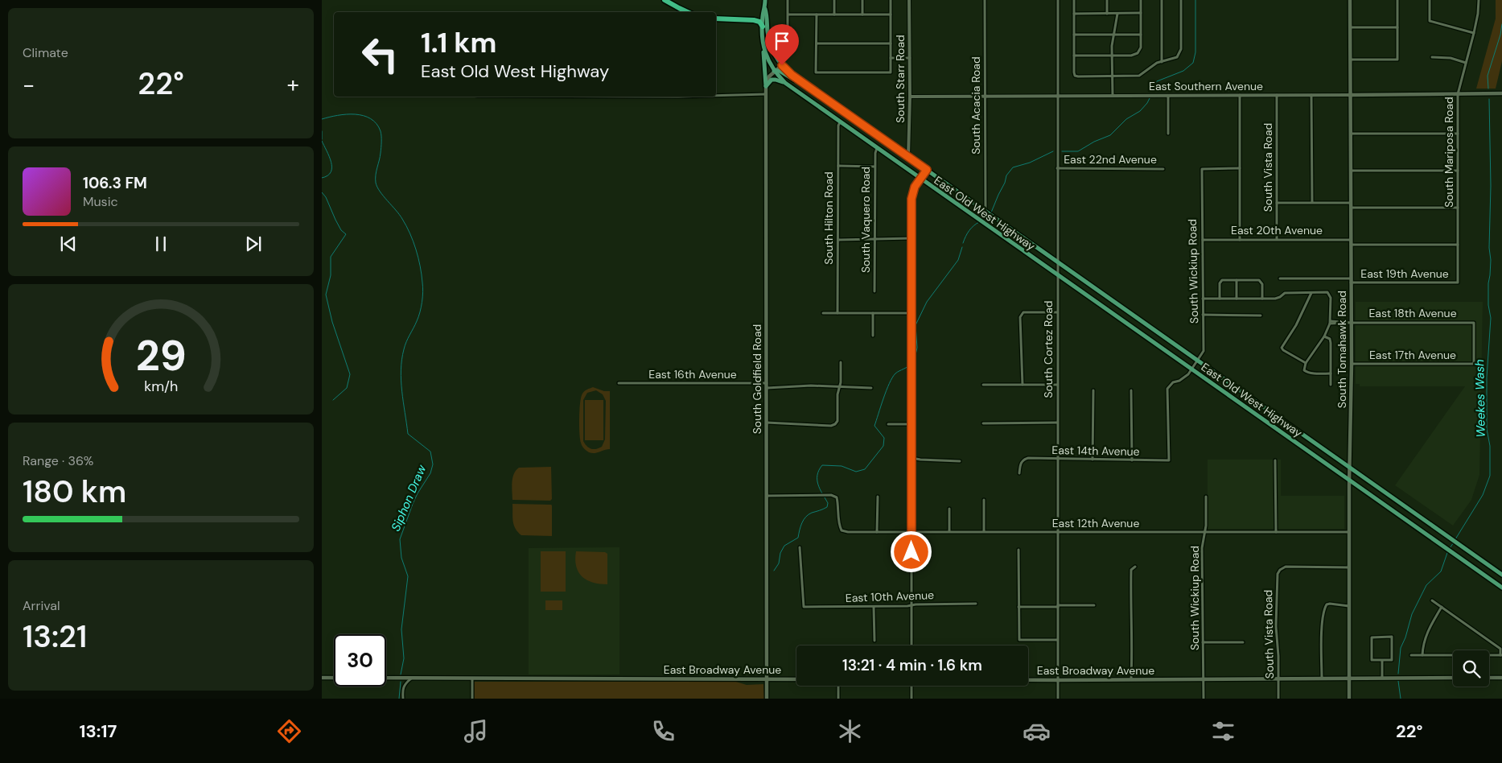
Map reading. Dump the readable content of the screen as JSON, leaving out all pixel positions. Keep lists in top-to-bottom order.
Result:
{
  "streets": {
    "main road": [
      "East Southern Avenue",
      "East Old West Highway",
      "South Tomahawk Road",
      "South Goldfield Road",
      "East Broadway Avenue"
    ],
    "street": [
      "South Starr Road",
      "South Acacia Road",
      "South Mariposa Road",
      "East 22nd Avenue",
      "South Vista Road",
      "South Hilton Road",
      "South Vaquero Road",
      "East 20th Avenue",
      "South Wickiup Road",
      "East 19th Avenue",
      "East 18th Avenue",
      "South Cortez Road",
      "East 17th Avenue",
      "East 16th Avenue",
      "East 14th Avenue",
      "East 12th Avenue",
      "East 10th Avenue"
    ]
  },
  "crossings": [
    ["South Starr Road", "East Southern Avenue"],
    ["South Starr Road", "East Old West Highway"],
    ["East Southern Avenue", "South Acacia Road"],
    ["East Southern Avenue", "South Mariposa Road"],
    ["East Southern Avenue", "South Vista Road"],
    ["East Southern Avenue", "South Cortez Road"],
    ["East Southern Avenue", "South Tomahawk Road"],
    ["South Acacia Road", "East Old West Highway"],
    ["South Mariposa Road", "East 19th Avenue"],
    ["East 22nd Avenue", "South Cortez Road"],
    ["South Vista Road", "East 20th Avenue"],
    ["South Vista Road", "South Tomahawk Road"],
    ["South Vista Road", "East Broadway Avenue"],
    ["East Old West Highway", "South Hilton Road"],
    ["East Old West Highway", "South Vaquero Road"],
    ["East Old West Highway", "South Wickiup Road"],
    ["East Old West Highway", "South Cortez Road"],
    ["East Old West Highway", "South Tomahawk Road"],
    ["East 20th Avenue", "South Wickiup Road"],
    ["East 20th Avenue", "South Tomahawk Road"],
    ["South Wickiup Road", "East 14th Avenue"],
    ["South Wickiup Road", "East 12th Avenue"],
    ["South Wickiup Road", "East Broadway Avenue"],
    ["East 19th Avenue", "South Tomahawk Road"],
    ["East 18th Avenue", "South Tomahawk Road"],
    ["East 18th Avenue", "East 17th Avenue"],
    ["South Cortez Road", "East 14th Avenue"],
    ["South Cortez Road", "East 12th Avenue"],
    ["South Cortez Road", "East Broadway Avenue"],
    ["South Tomahawk Road", "East 17th Avenue"],
    ["South Tomahawk Road", "East 12th Avenue"],
    ["South Tomahawk Road", "East Broadway Avenue"],
    ["East 16th Avenue", "South Goldfield Road"],
    ["South Goldfield Road", "East 12th Avenue"],
    ["South Goldfield Road", "East Broadway Avenue"]
  ],
  "water": ["Weekes Wash", "Siphon Draw"],
  "page": {
    "tile": [
      "Climate",
      ["Range · 36%", "180 km"],
      ["Arrival", "13:21"]
    ],
    "turn": ["1.1 km", "East Old West Highway"],
    "heat": ["−", "22°", "+"],
    "song": ["106.3 FM", "Music"],
    "limit": "30",
    "trip": "13:21 · 4 min · 1.6 km",
    "tabs": ["13:17", "22°"],
    "gauge": ["29", "km/h"]
  }
}
